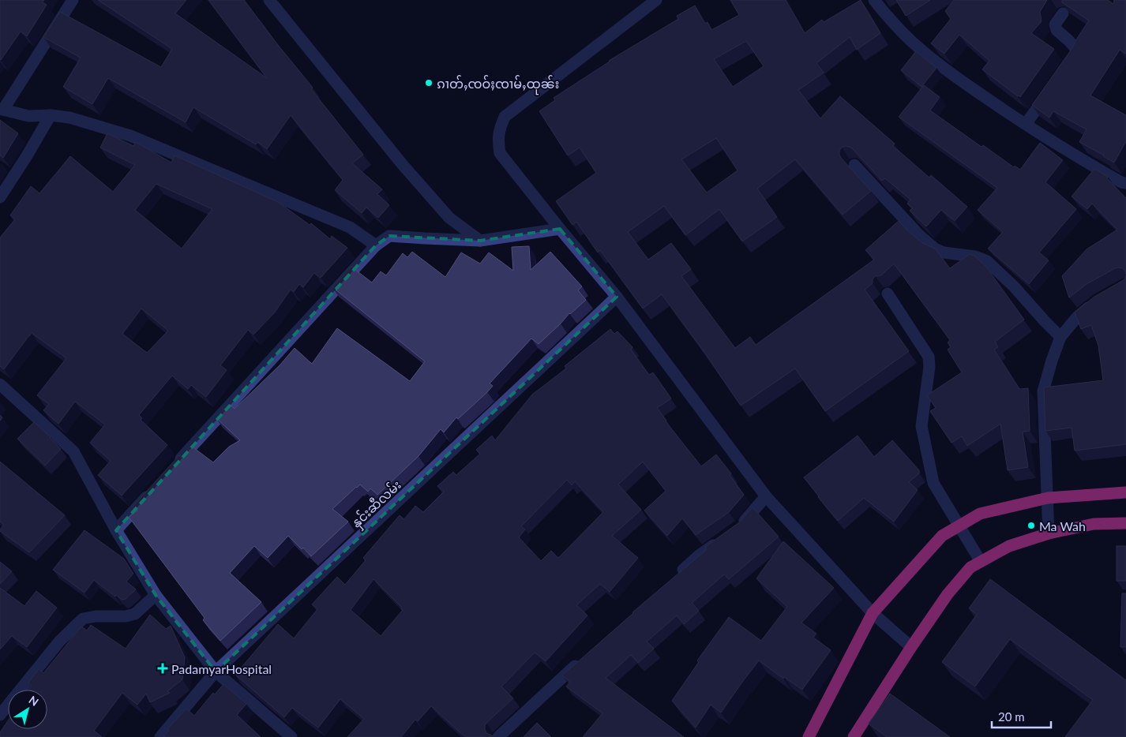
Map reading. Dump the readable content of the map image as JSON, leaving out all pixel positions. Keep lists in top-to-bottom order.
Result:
{
  "streets": {
    "street": ["နှင်းဆီလမ်း"]
  },
  "places": {
    "other": ["ၵၢတ်ႇၸဝ်ႈၸၢမ်ႇထုၼ်း", "Ma Wah"],
    "health": ["PadamyarHospital"]
  },
  "scale_bar": "20 m",
  "north": "top right"
}
